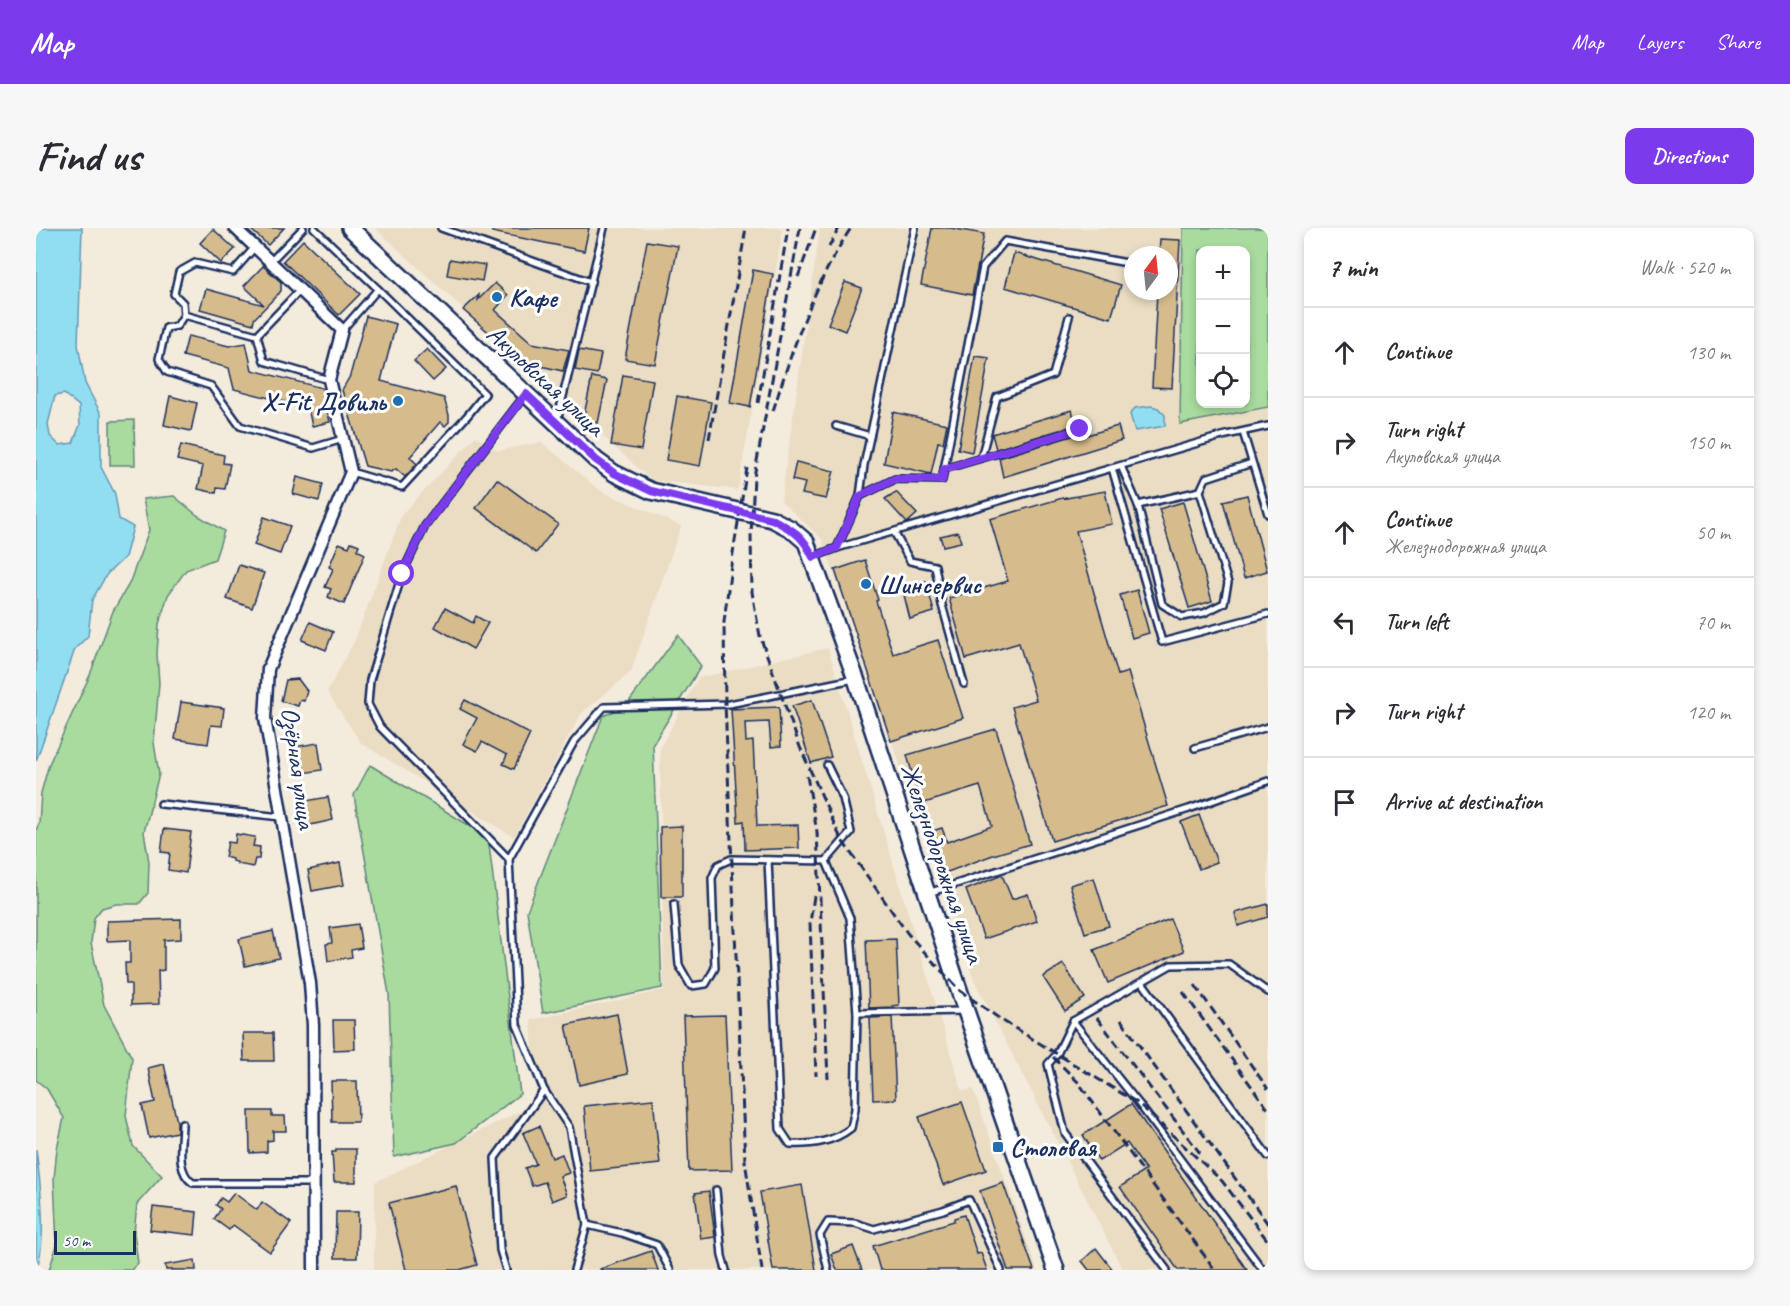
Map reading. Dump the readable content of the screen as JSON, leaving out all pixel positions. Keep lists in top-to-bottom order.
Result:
{
  "streets": {
    "street": ["Акуловская улица", "Озёрная улица", "Железнодорожная улица"]
  },
  "crossings": [
    ["Акуловская улица", "Железнодорожная улица"]
  ],
  "places": {
    "other": ["Кафе", "X-Fit Довиль", "Шинсервис"],
    "transit": ["Столовая"]
  },
  "scale_bar": "50 m",
  "north": "top",
  "page": {
    "header": "Map",
    "nav": ["Map", "Layers", "Share"],
    "buttons": "Directions",
    "title": "Find us",
    "heading": ["7 min", "Walk · 520 m"],
    "map_buttons": ["+", "−"],
    "list": [
      ["Continue", "130 m"],
      ["Turn right", "Акуловская улица", "150 m"],
      ["Continue", "Железнодорожная улица", "50 m"],
      ["Turn left", "70 m"],
      ["Turn right", "120 m"],
      "Arrive at destination"
    ],
    "scale": "50 m"
  }
}
